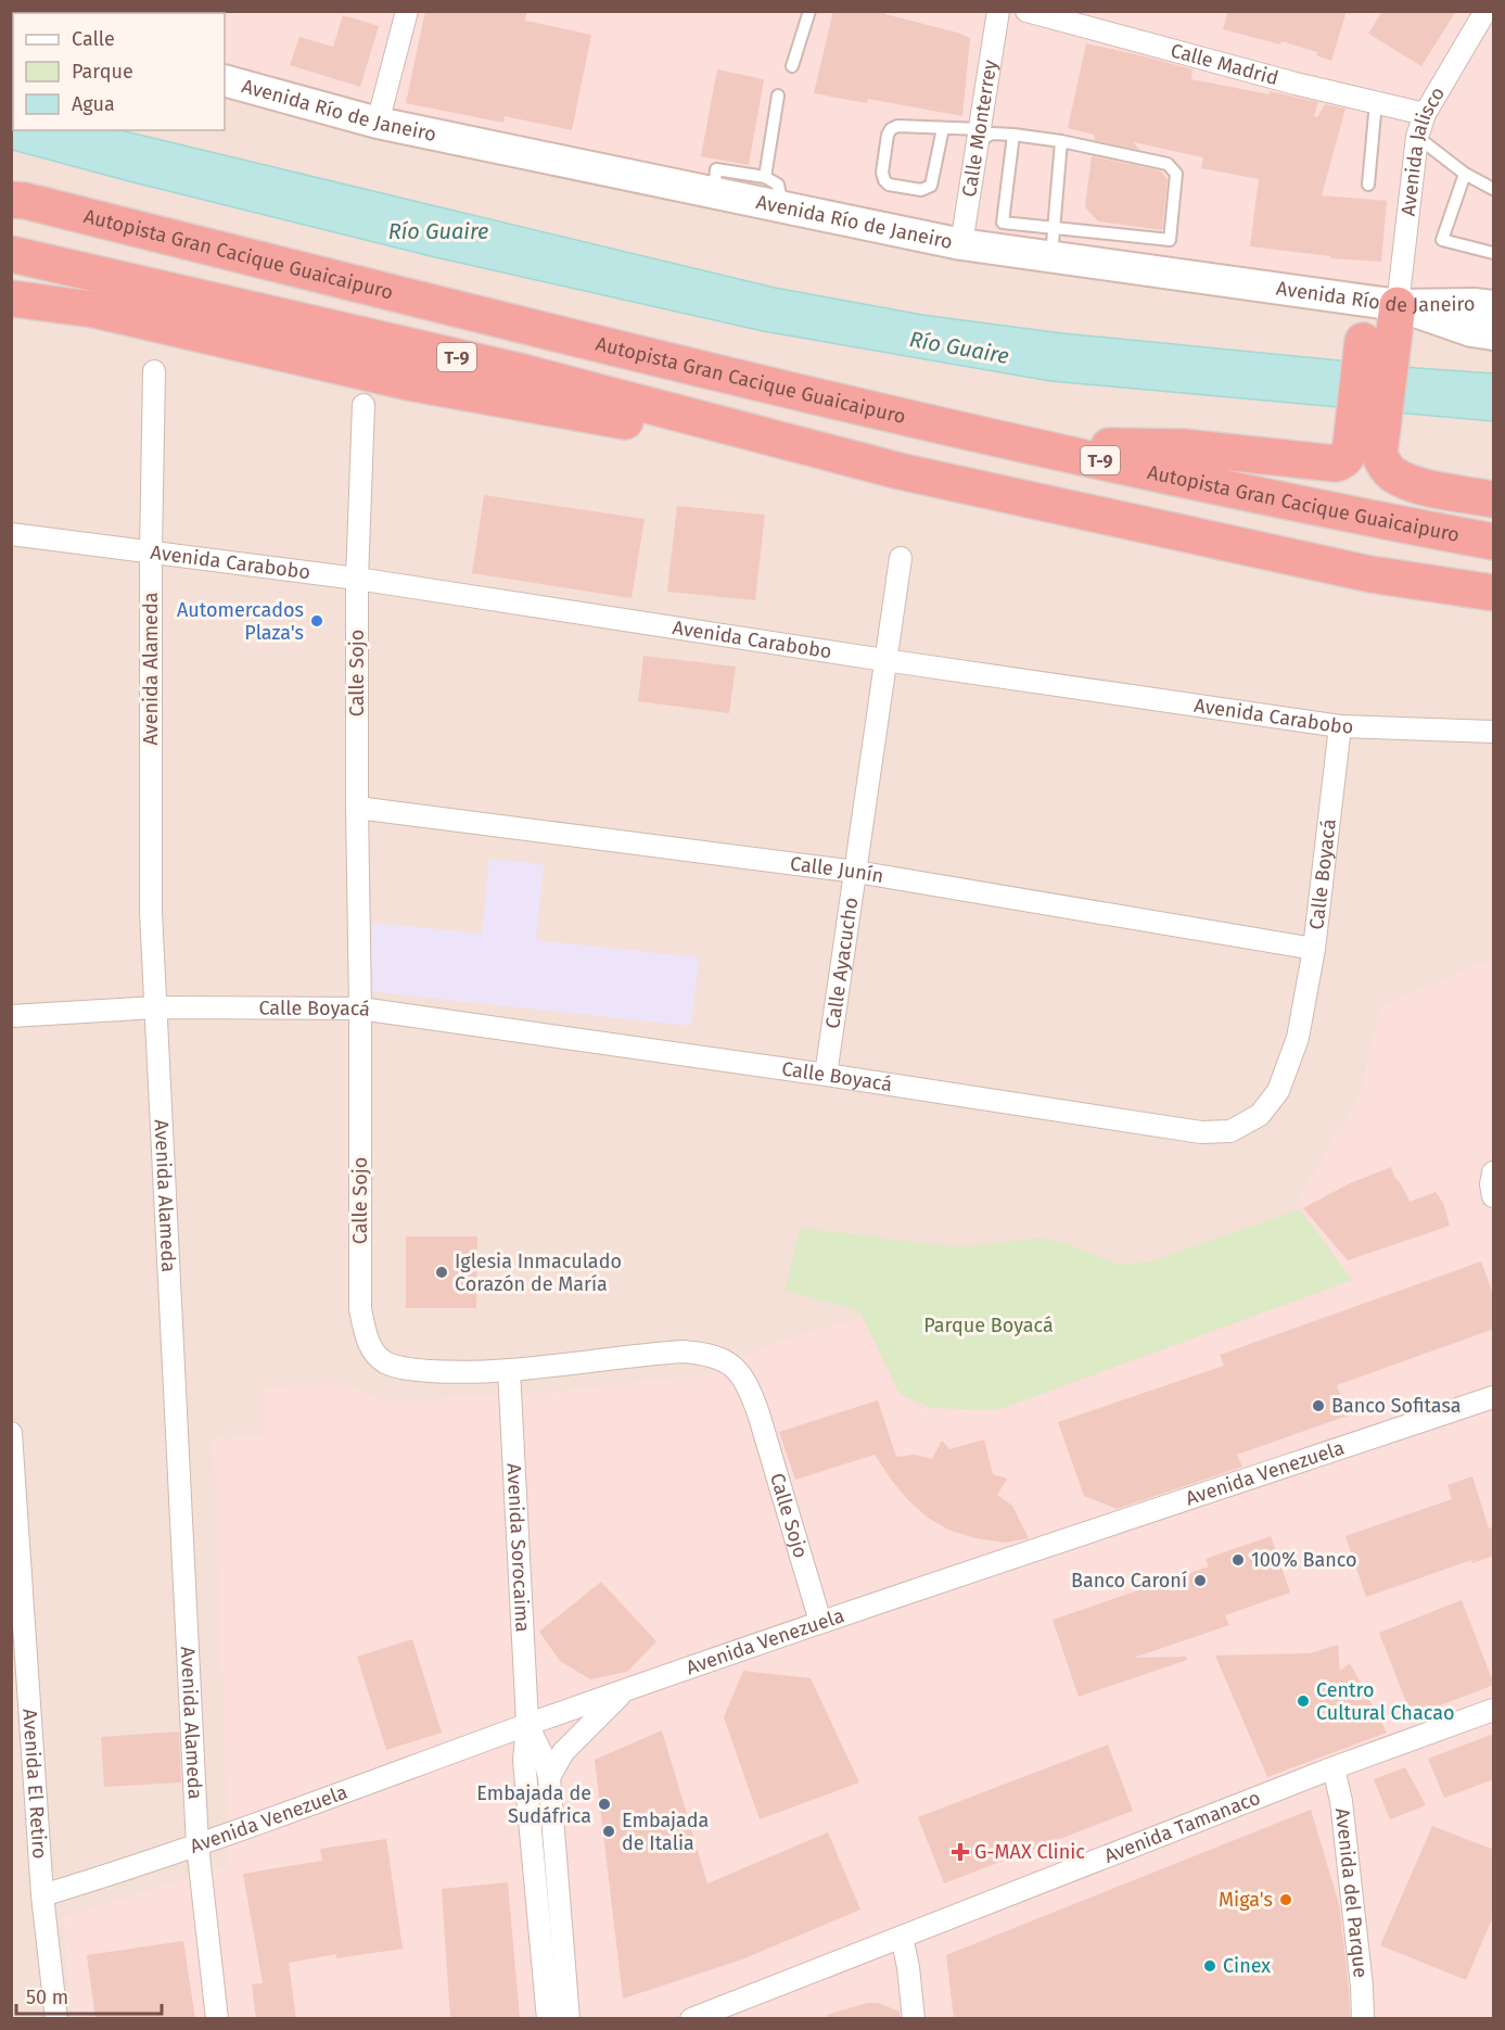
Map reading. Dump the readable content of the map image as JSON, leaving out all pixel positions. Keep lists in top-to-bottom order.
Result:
{
  "streets": {
    "highway": ["Autopista Gran Cacique Guaicaipuro", "T-9"],
    "street": [
      "Calle Madrid",
      "Avenida Río de Janeiro",
      "Calle Monterrey",
      "Avenida Jalisco",
      "Avenida Carabobo",
      "Avenida Alameda",
      "Calle Sojo",
      "Calle Junín",
      "Calle Boyacá",
      "Calle Ayacucho",
      "Avenida Venezuela",
      "Avenida Sorocaima",
      "Avenida El Retiro",
      "Avenida Tamanaco",
      "Avenida del Parque"
    ]
  },
  "crossings": [
    ["Calle Madrid", "Avenida Jalisco"],
    ["Avenida Río de Janeiro", "Calle Monterrey"],
    ["Avenida Río de Janeiro", "Avenida Jalisco"],
    ["Autopista Gran Cacique Guaicaipuro", "T-9"],
    ["Avenida Carabobo", "Avenida Alameda"],
    ["Avenida Carabobo", "Calle Sojo"],
    ["Avenida Carabobo", "Calle Boyacá"],
    ["Avenida Carabobo", "Calle Ayacucho"],
    ["Avenida Alameda", "Calle Boyacá"],
    ["Avenida Alameda", "Avenida Venezuela"],
    ["Calle Sojo", "Calle Junín"],
    ["Calle Sojo", "Calle Boyacá"],
    ["Calle Sojo", "Avenida Venezuela"],
    ["Calle Sojo", "Avenida Sorocaima"],
    ["Calle Junín", "Calle Boyacá"],
    ["Calle Junín", "Calle Ayacucho"],
    ["Calle Boyacá", "Calle Ayacucho"],
    ["Avenida Venezuela", "Avenida Sorocaima"],
    ["Avenida Venezuela", "Avenida El Retiro"],
    ["Avenida Tamanaco", "Avenida del Parque"]
  ],
  "water": ["Río Guaire"],
  "parks": ["Parque Boyacá"],
  "places": {
    "other": [
      "Automercados Plaza's",
      "Iglesia Inmaculado Corazón de María",
      "Banco Sofitasa",
      "100% Banco",
      "Banco Caroní",
      "Centro Cultural Chacao",
      "Embajada de Sudáfrica",
      "Embajada de Italia",
      "Miga's",
      "Cinex"
    ],
    "health": ["G-MAX Clinic"]
  },
  "legend": ["Calle", "Parque", "Agua"],
  "scale_bar": "50 m"
}
